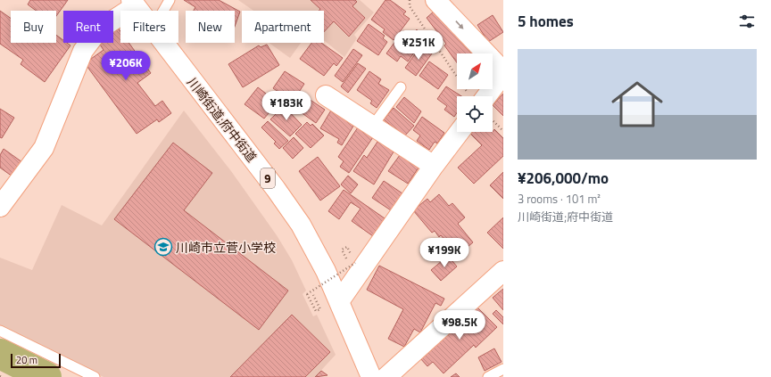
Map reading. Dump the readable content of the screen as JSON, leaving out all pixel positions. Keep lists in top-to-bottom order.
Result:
{
  "streets": {
    "street": ["川崎街道;府中街道", "9"]
  },
  "places": {
    "school or university": ["川崎市立菅小学校"]
  },
  "scale_bar": "20 m",
  "north": "top right",
  "page": {
    "heading": "5 homes",
    "chip": [
      "Buy",
      "Rent",
      "Filters",
      "New",
      "Apartment"
    ],
    "price": [
      "¥251K",
      "¥206K",
      "¥183K",
      "¥199K",
      "¥98.5K"
    ],
    "list": [
      {
        "name": "¥206,000/mo",
        "note": "3 rooms · 101 m² · 川崎街道;府中街道"
      }
    ],
    "scale": "20 m"
  }
}
